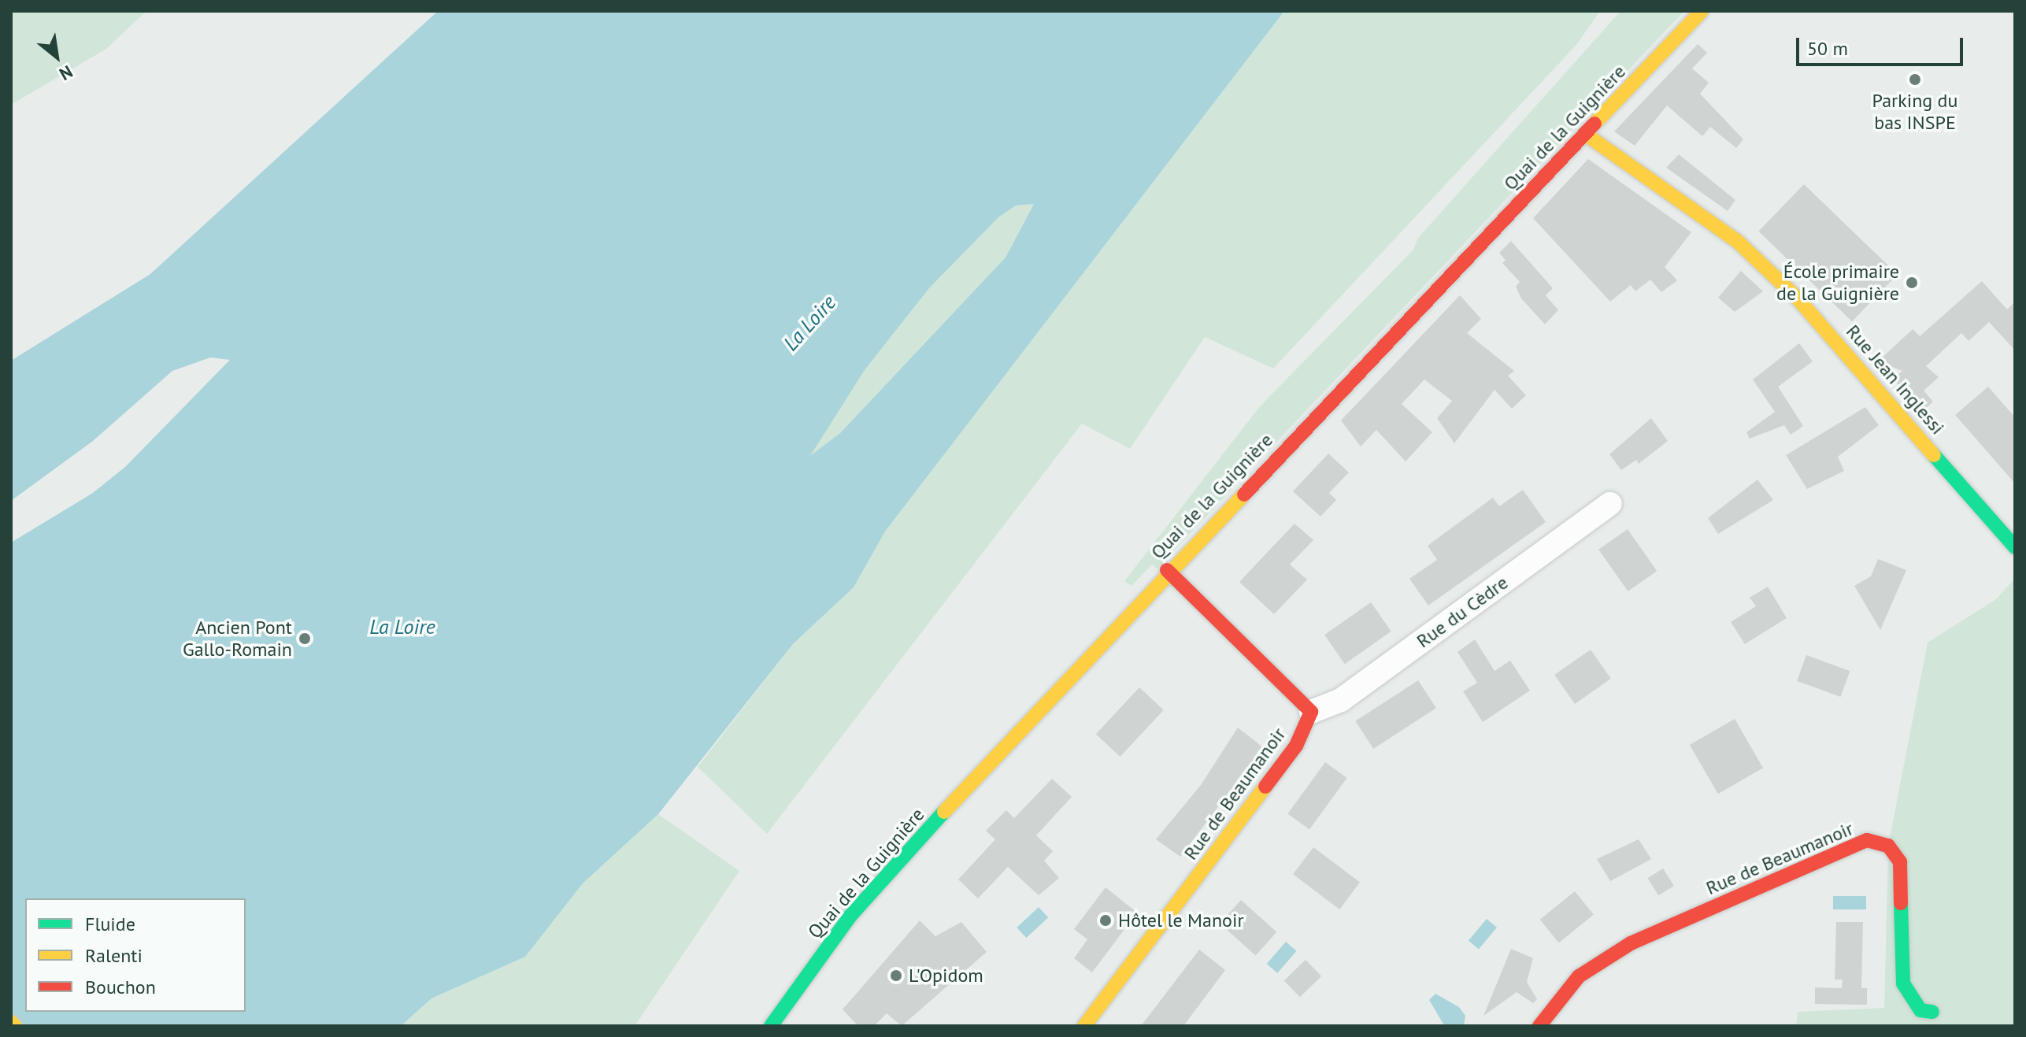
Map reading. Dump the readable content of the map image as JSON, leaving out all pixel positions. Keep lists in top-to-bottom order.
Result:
{
  "streets": {
    "main road": ["Quai de la Guignière", "Rue Jean Inglessi", "Rue de Beaumanoir"],
    "street": ["Rue du Cèdre"]
  },
  "crossings": [
    ["Quai de la Guignière", "Rue Jean Inglessi"],
    ["Rue du Cèdre", "Rue de Beaumanoir"]
  ],
  "water": ["La Loire"],
  "places": [
    "Parking du bas INSPE",
    "École primaire de la Guignière",
    "Ancien Pont Gallo-Romain",
    "Hôtel le Manoir",
    "L'Opidom"
  ],
  "legend": ["Fluide", "Ralenti", "Bouchon"],
  "scale_bar": "50 m",
  "north": "bottom right"
}
